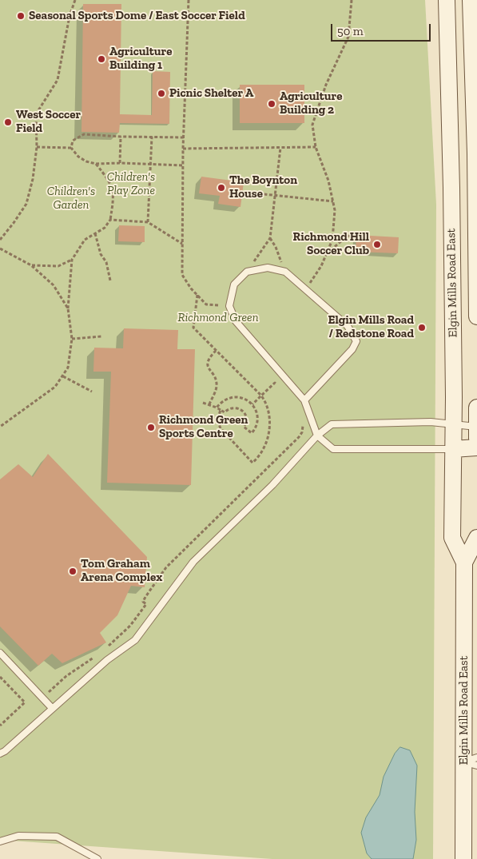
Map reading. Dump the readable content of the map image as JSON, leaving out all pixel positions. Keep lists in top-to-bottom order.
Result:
{
  "streets": {
    "main road": ["Elgin Mills Road East"]
  },
  "parks": ["Children's Play Zone", "Children's Garden", "Richmond Green"],
  "places": [
    "Seasonal Sports Dome / East Soccer Field",
    "Agriculture Building 1",
    "Picnic Shelter A",
    "Agriculture Building 2",
    "West Soccer Field",
    "The Boynton House",
    "Richmond Hill Soccer Club",
    "Elgin Mills Road / Redstone Road",
    "Richmond Green Sports Centre",
    "Tom Graham Arena Complex"
  ],
  "scale_bar": "50 m"
}
